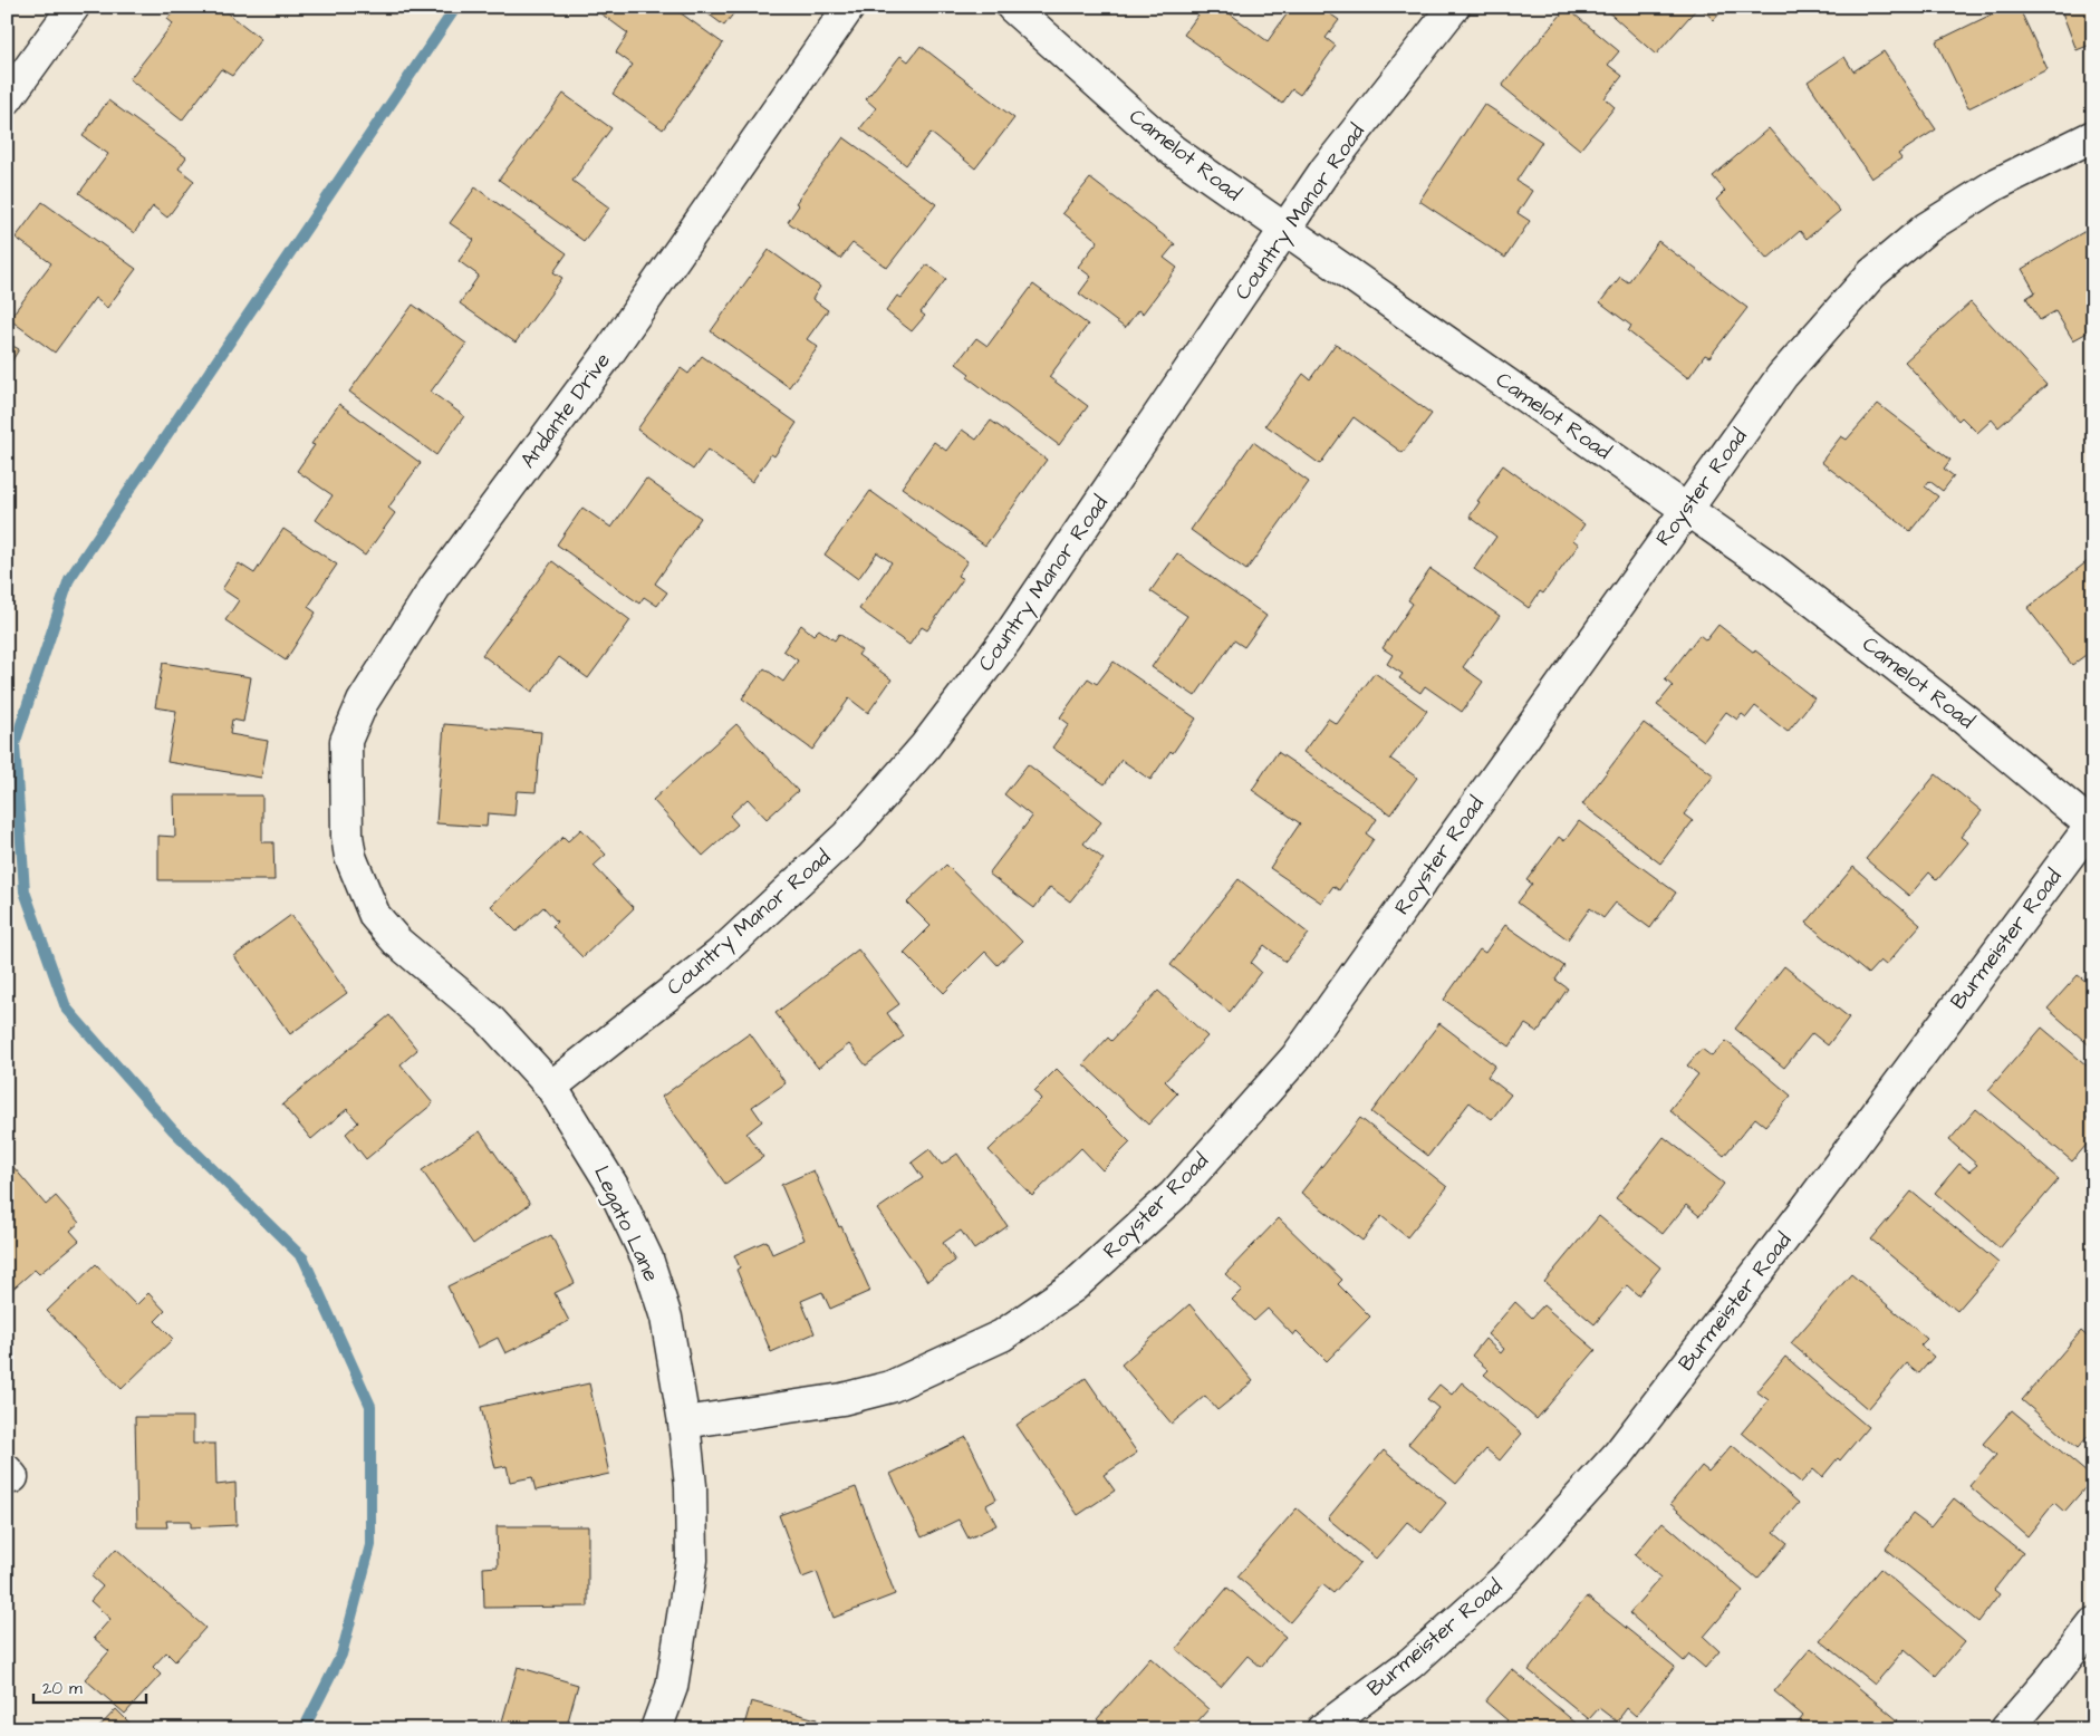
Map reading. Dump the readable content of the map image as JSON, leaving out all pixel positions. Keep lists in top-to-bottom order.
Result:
{
  "streets": {
    "street": [
      "Camelot Road",
      "Country Manor Road",
      "Andante Drive",
      "Royster Road",
      "Burmeister Road",
      "Legato Lane"
    ]
  },
  "crossings": [
    ["Camelot Road", "Country Manor Road"],
    ["Camelot Road", "Royster Road"],
    ["Camelot Road", "Burmeister Road"],
    ["Country Manor Road", "Legato Lane"],
    ["Andante Drive", "Legato Lane"],
    ["Royster Road", "Legato Lane"]
  ],
  "scale_bar": "20 m"
}
